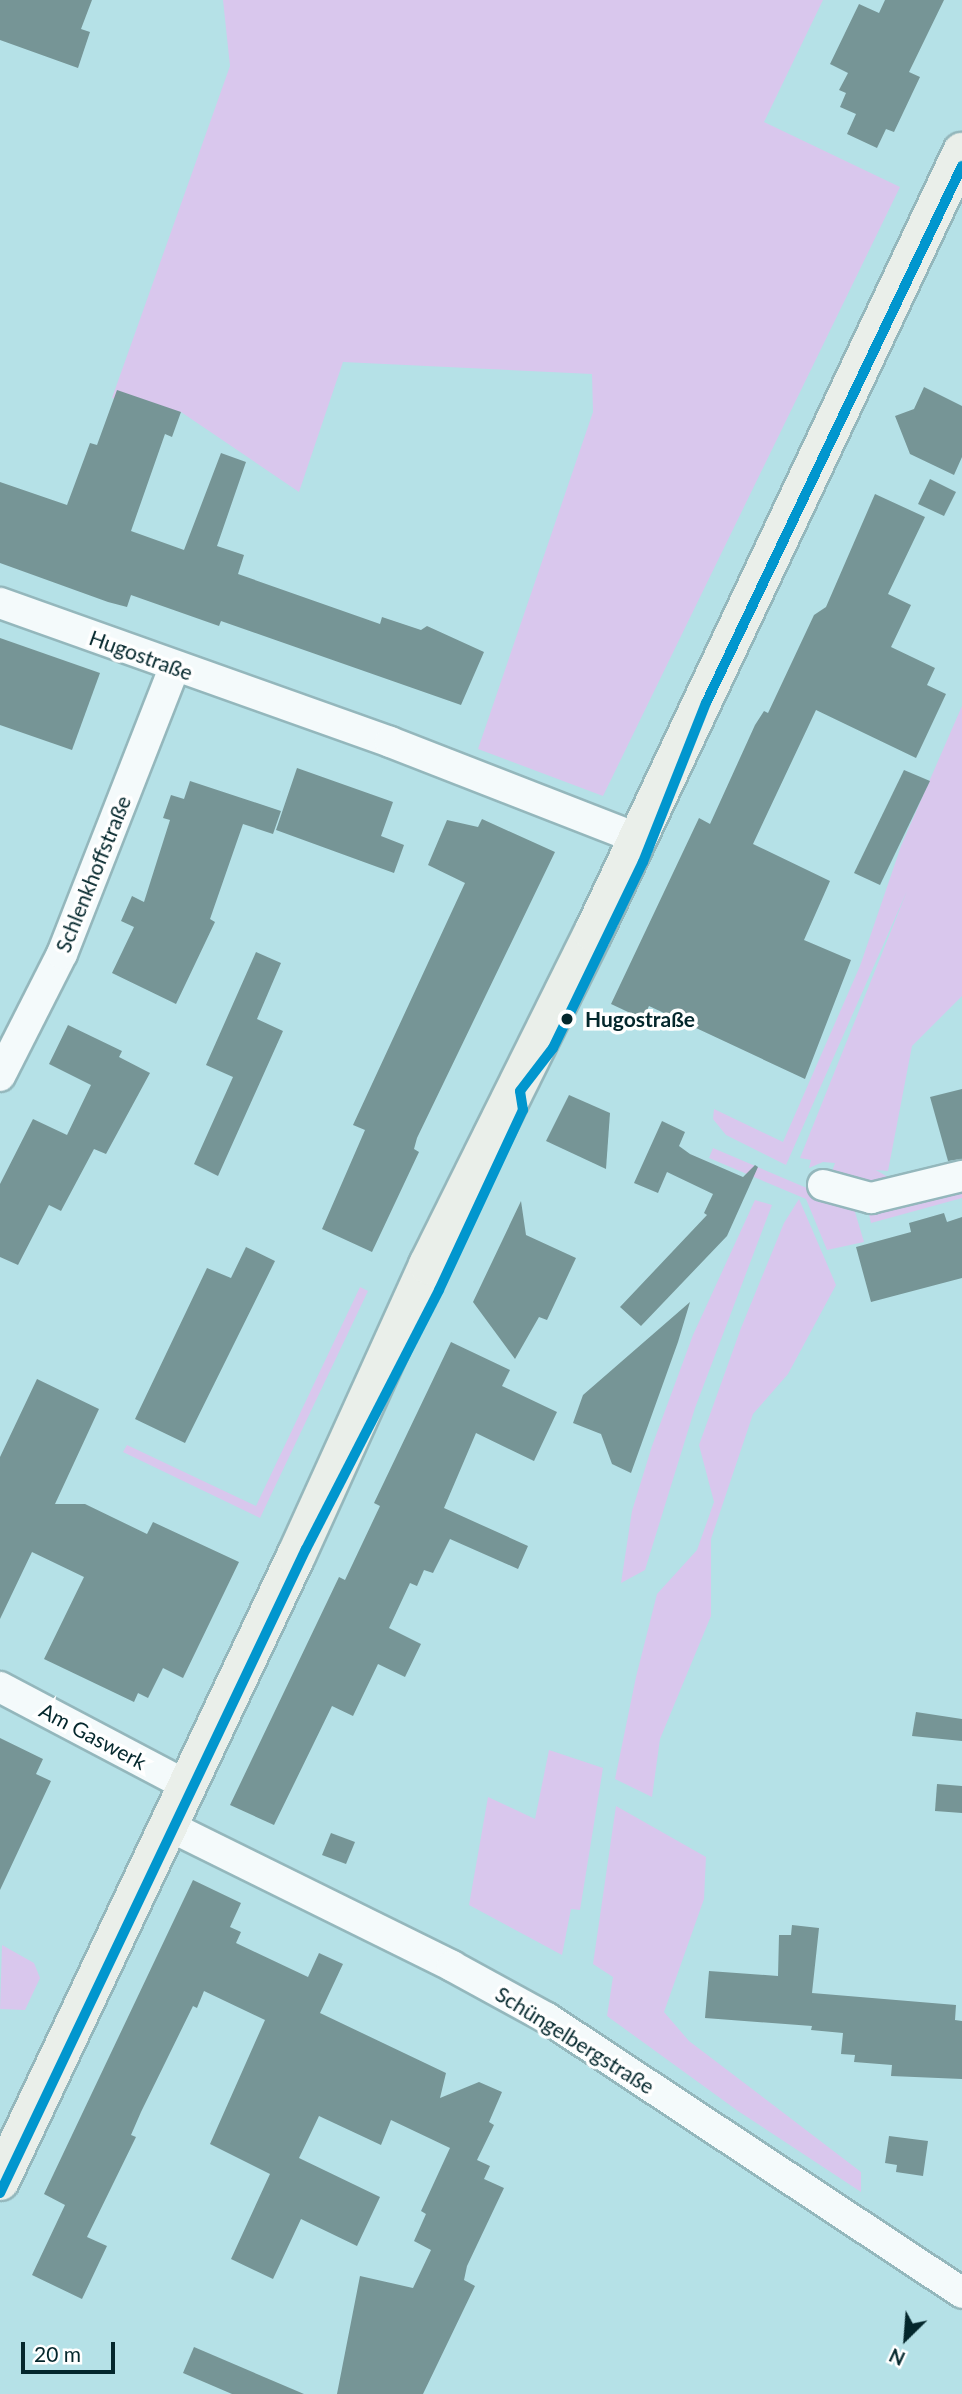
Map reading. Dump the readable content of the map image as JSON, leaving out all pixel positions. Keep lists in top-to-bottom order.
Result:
{
  "streets": {
    "street": [
      "Hugostraße",
      "Schlenkhoffstraße",
      "Am Gaswerk",
      "Schüngelbergstraße"
    ]
  },
  "crossings": [
    ["Hugostraße", "Schlenkhoffstraße"]
  ],
  "places": ["Hugostraße"],
  "scale_bar": "20 m",
  "north": "bottom left"
}
